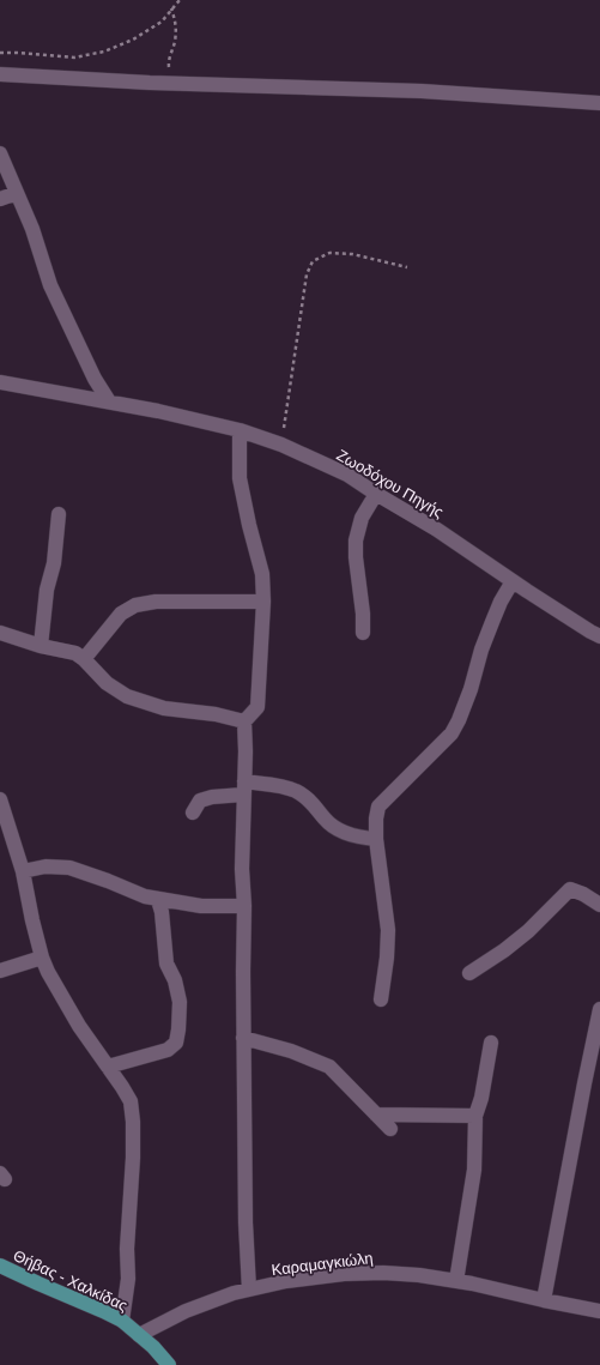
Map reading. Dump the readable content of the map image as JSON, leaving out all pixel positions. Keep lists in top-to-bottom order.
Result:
{
  "streets": {
    "main road": ["Θήβας - Χαλκίδας"],
    "street": ["Ζωοδόχου Πηγής", "Καραμαγκιώλη"]
  },
  "crossings": [
    ["Καραμαγκιώλη", "Θήβας - Χαλκίδας"]
  ]
}
